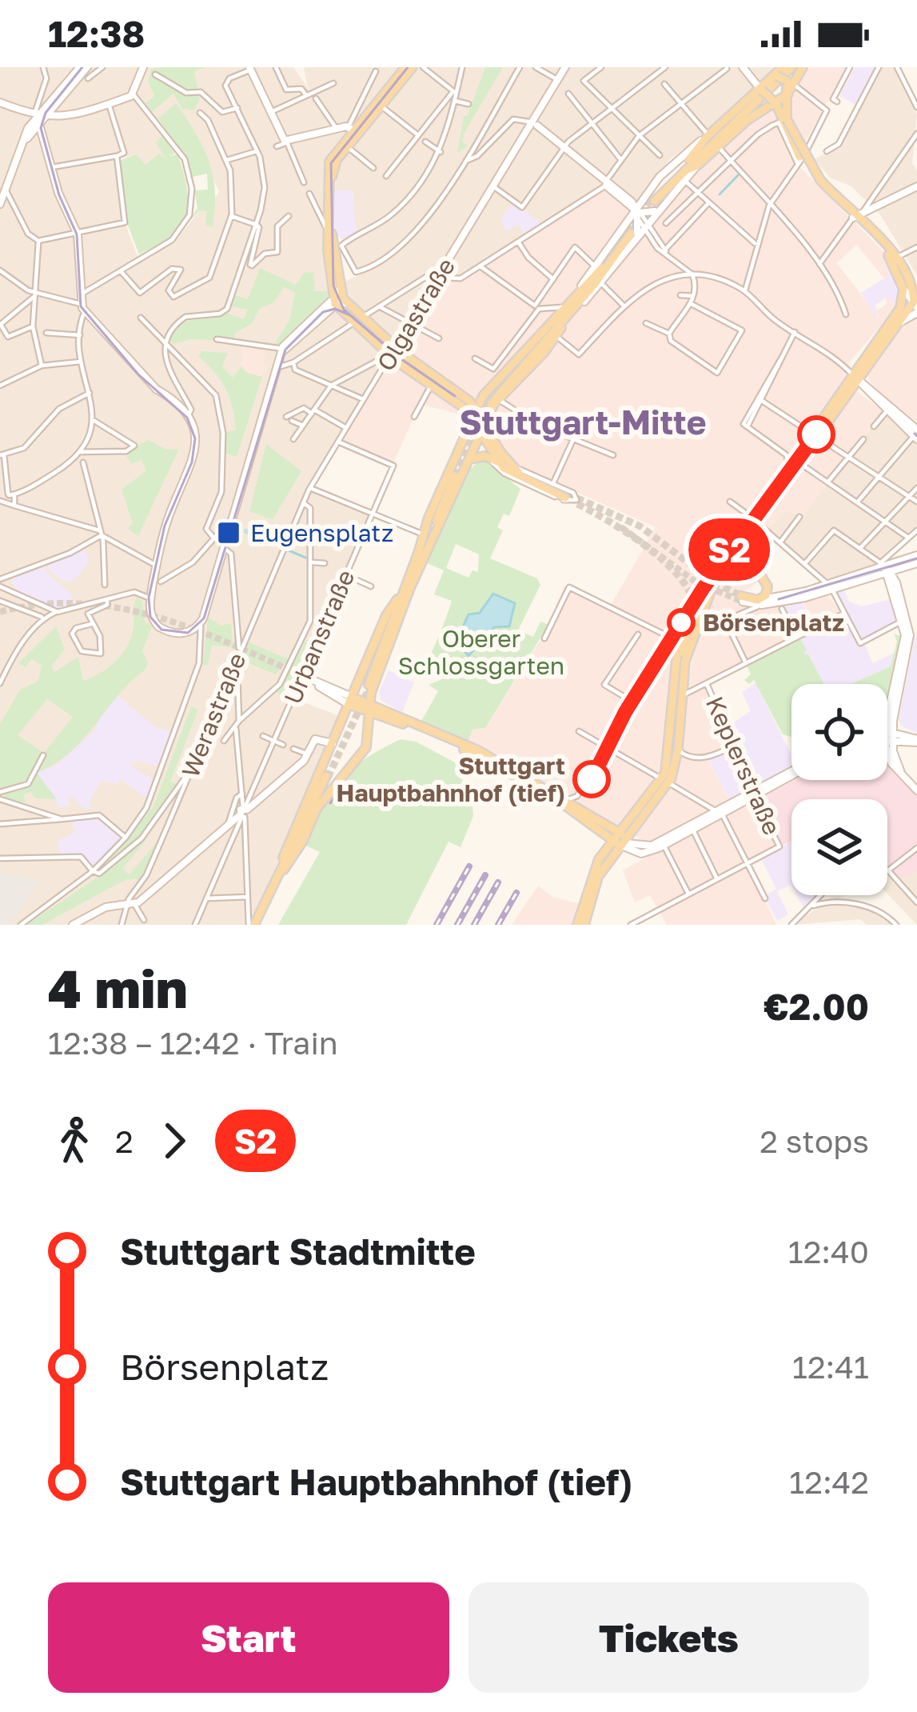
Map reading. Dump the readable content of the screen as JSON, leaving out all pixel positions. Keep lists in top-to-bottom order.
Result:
{
  "streets": {
    "street": [
      "Olgastraße",
      "Urbanstraße",
      "Werastraße",
      "Keplerstraße"
    ]
  },
  "crossings": [
    ["Olgastraße", "Urbanstraße"],
    ["Olgastraße", "Werastraße"]
  ],
  "districts": ["Stuttgart-Mitte"],
  "parks": ["Oberer Schlossgarten"],
  "places": {
    "transit": ["Eugensplatz"],
    "other": ["Börsenplatz", "Stuttgart Hauptbahnhof (tief)"]
  },
  "page": {
    "status": "12:38",
    "on_map": "S2",
    "heading": ["4 min", "12:38 – 12:42 · Train", "€2.00"],
    "legs": ["2", "S2", "2 stops"],
    "list": [
      {
        "name": "Stuttgart Stadtmitte",
        "value": "12:40"
      },
      {
        "name": "Börsenplatz",
        "value": "12:41"
      },
      {
        "name": "Stuttgart Hauptbahnhof (tief)",
        "value": "12:42"
      }
    ],
    "buttons": ["Start", "Tickets"]
  }
}
